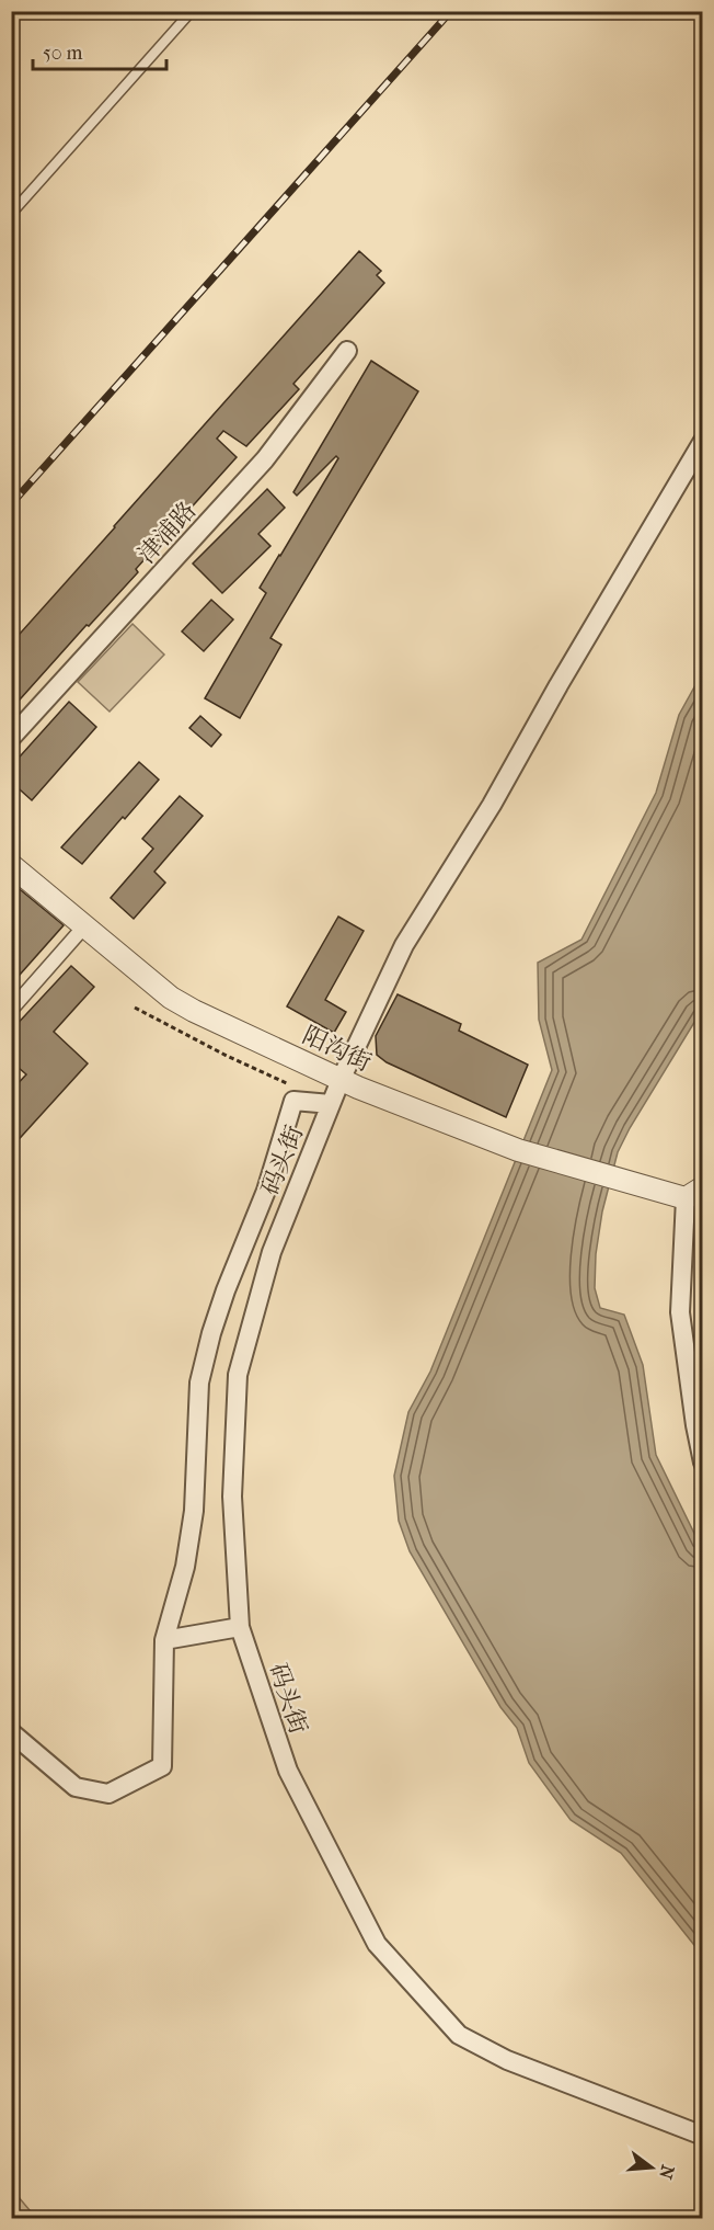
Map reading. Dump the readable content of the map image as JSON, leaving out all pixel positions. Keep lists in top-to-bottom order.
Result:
{
  "streets": {
    "street": ["津浦路", "阳沟街", "码头街"]
  },
  "crossings": [
    ["阳沟街", "码头街"]
  ],
  "scale_bar": "50 m",
  "north": "right"
}
